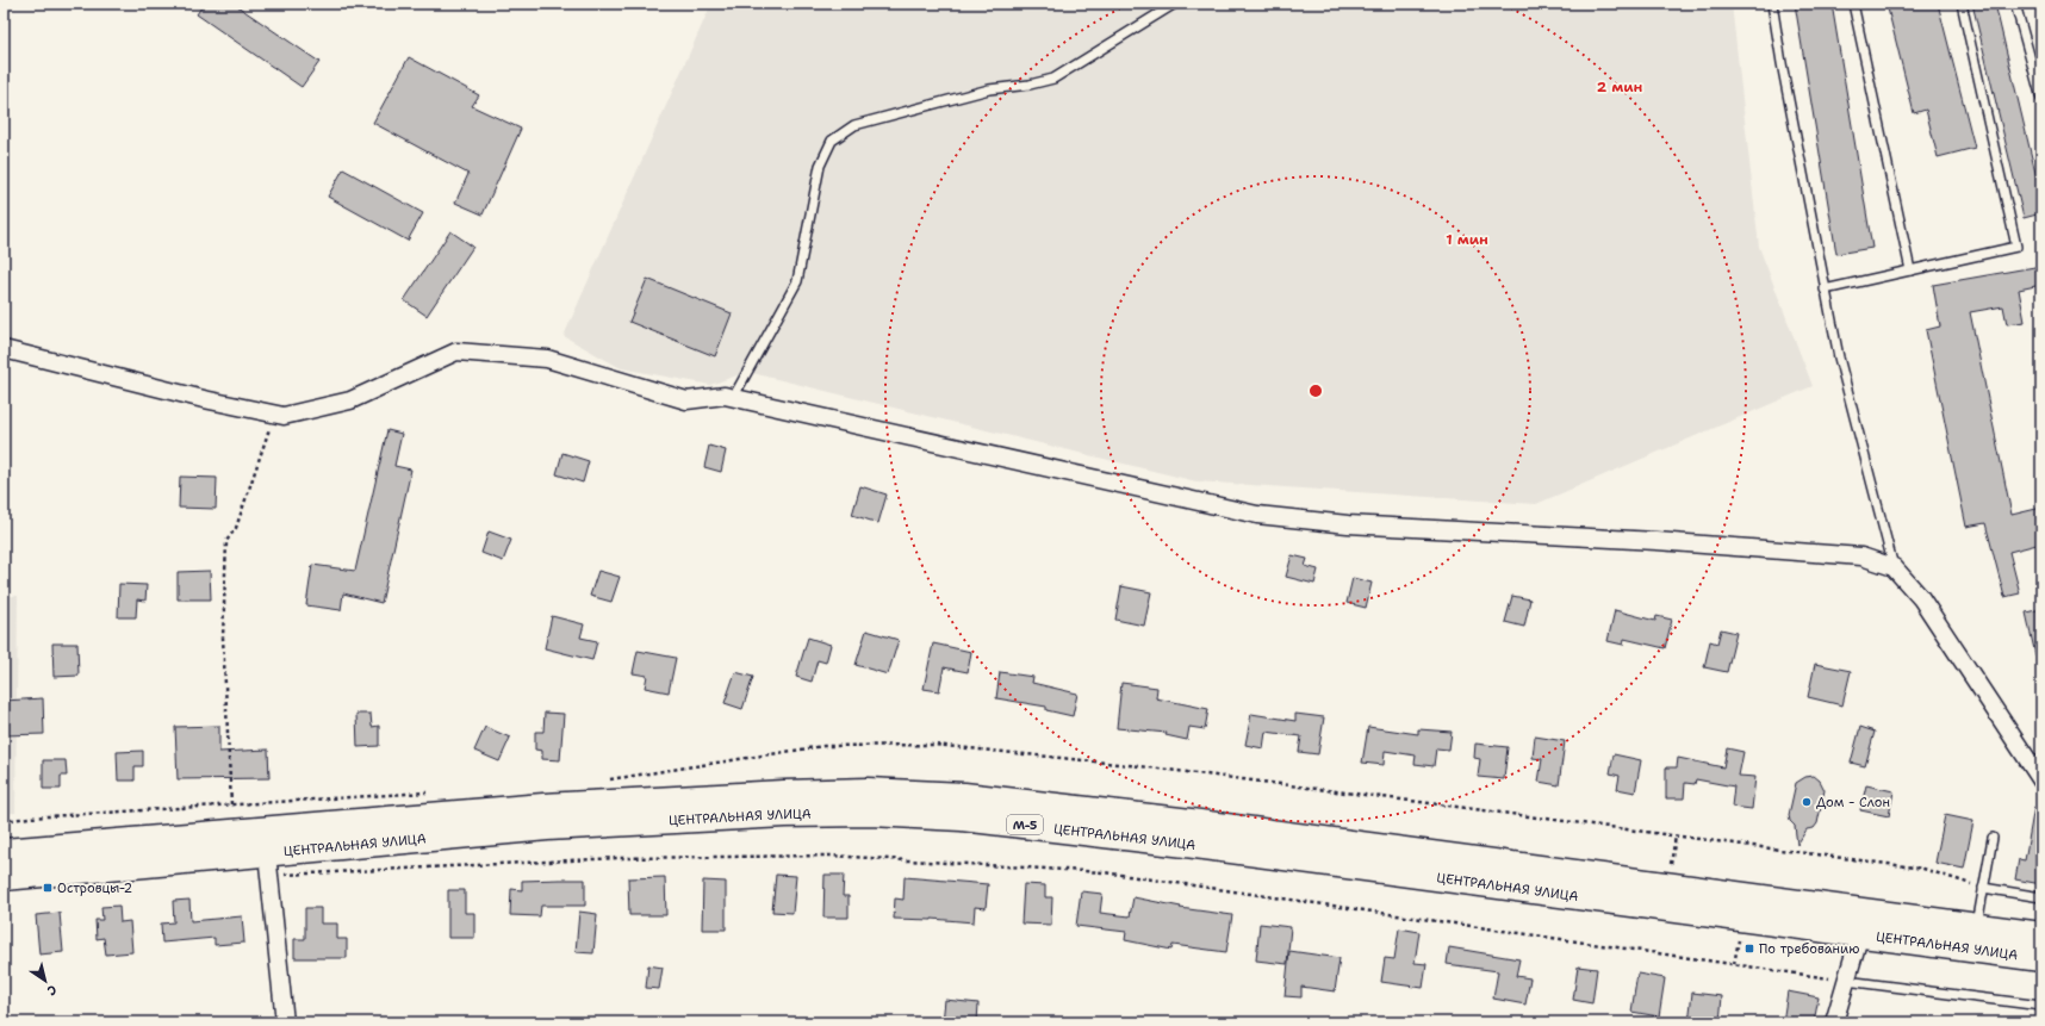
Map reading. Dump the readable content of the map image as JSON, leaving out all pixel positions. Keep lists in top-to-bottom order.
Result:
{
  "streets": {
    "main road": ["ЦЕНТРАЛЬНАЯ УЛИЦА", "М-5"]
  },
  "places": {
    "other": ["Дом - Слон"],
    "transit": ["Островцы-2", "По требованию"]
  },
  "north": "bottom right",
  "rings": ["2 мин", "1 мин"]
}
